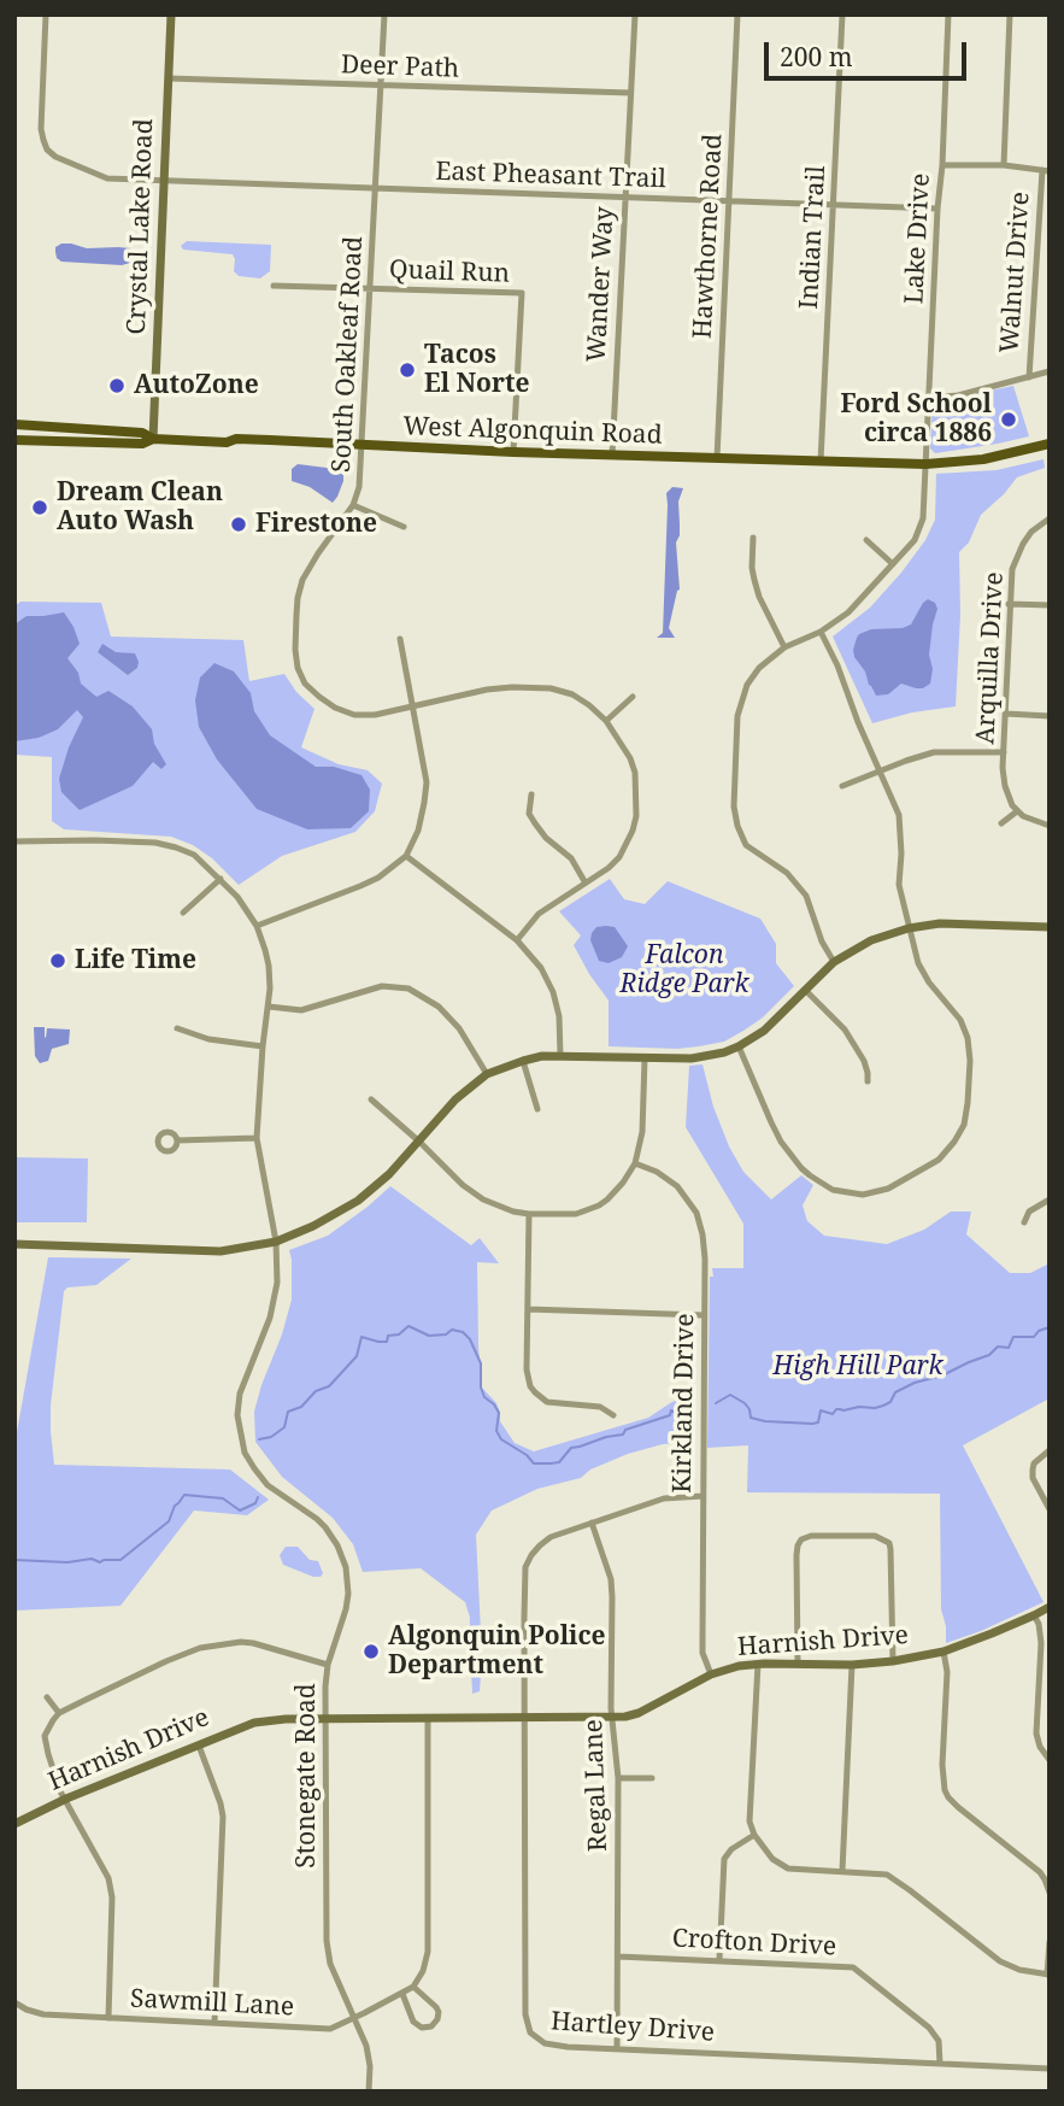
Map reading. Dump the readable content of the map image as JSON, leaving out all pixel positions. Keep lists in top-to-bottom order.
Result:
{
  "streets": {
    "main road": ["West Algonquin Road"],
    "street": [
      "Deer Path",
      "East Pheasant Trail",
      "Crystal Lake Road",
      "Hawthorne Road",
      "Indian Trail",
      "Lake Drive",
      "Quail Run",
      "Walnut Drive",
      "Wander Way",
      "South Oakleaf Road",
      "Arquilla Drive",
      "Kirkland Drive",
      "Harnish Drive",
      "Stonegate Road",
      "Regal Lane",
      "Crofton Drive",
      "Sawmill Lane",
      "Hartley Drive"
    ]
  },
  "crossings": [
    ["Deer Path", "Crystal Lake Road"],
    ["Deer Path", "Wander Way"],
    ["Deer Path", "South Oakleaf Road"],
    ["East Pheasant Trail", "Crystal Lake Road"],
    ["East Pheasant Trail", "Hawthorne Road"],
    ["East Pheasant Trail", "Indian Trail"],
    ["East Pheasant Trail", "Lake Drive"],
    ["East Pheasant Trail", "Wander Way"],
    ["East Pheasant Trail", "South Oakleaf Road"],
    ["Crystal Lake Road", "West Algonquin Road"],
    ["Hawthorne Road", "West Algonquin Road"],
    ["Indian Trail", "West Algonquin Road"],
    ["Lake Drive", "West Algonquin Road"],
    ["Quail Run", "South Oakleaf Road"],
    ["Quail Run", "West Algonquin Road"],
    ["Wander Way", "West Algonquin Road"],
    ["South Oakleaf Road", "West Algonquin Road"],
    ["Kirkland Drive", "Harnish Drive"],
    ["Kirkland Drive", "Hartley Drive"],
    ["Harnish Drive", "Stonegate Road"],
    ["Harnish Drive", "Regal Lane"],
    ["Harnish Drive", "Hartley Drive"],
    ["Stonegate Road", "Sawmill Lane"],
    ["Regal Lane", "Crofton Drive"],
    ["Regal Lane", "Hartley Drive"],
    ["Crofton Drive", "Hartley Drive"]
  ],
  "parks": ["Falcon Ridge Park", "High Hill Park"],
  "places": [
    "Tacos El Norte",
    "AutoZone",
    "Ford School circa 1886",
    "Dream Clean Auto Wash",
    "Firestone",
    "Life Time",
    "Algonquin Police Department"
  ],
  "scale_bar": "200 m"
}
